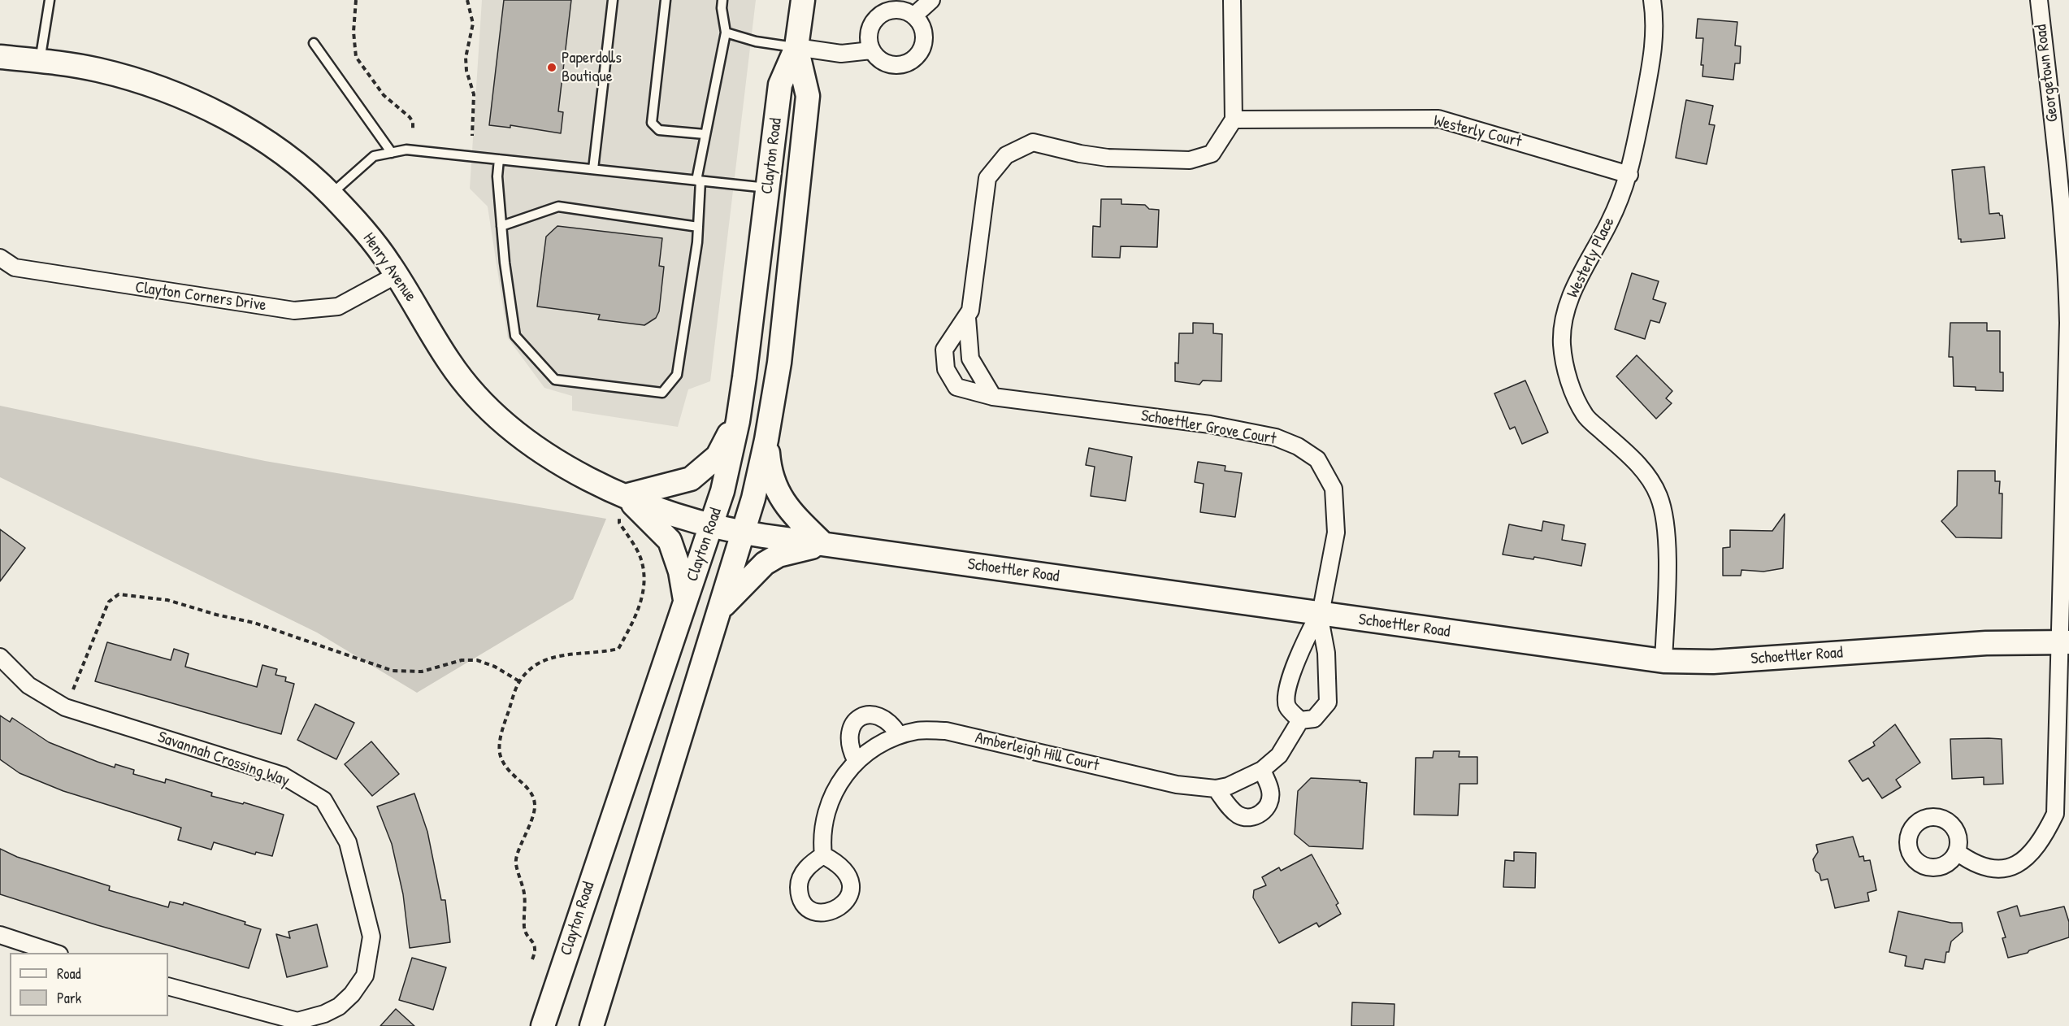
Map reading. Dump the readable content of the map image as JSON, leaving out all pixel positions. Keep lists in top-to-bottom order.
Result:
{
  "streets": {
    "main road": ["Clayton Road", "Henry Avenue", "Schoettler Road"],
    "street": [
      "Georgetown Road",
      "Westerly Court",
      "Westerly Place",
      "Clayton Corners Drive",
      "Schoettler Grove Court",
      "Amberleigh Hill Court",
      "Savannah Crossing Way"
    ]
  },
  "crossings": [
    ["Georgetown Road", "Schoettler Road"],
    ["Westerly Court", "Westerly Place"],
    ["Westerly Court", "Schoettler Grove Court"],
    ["Clayton Road", "Henry Avenue"],
    ["Clayton Road", "Schoettler Road"],
    ["Westerly Place", "Schoettler Road"],
    ["Henry Avenue", "Clayton Corners Drive"],
    ["Henry Avenue", "Schoettler Road"],
    ["Schoettler Grove Court", "Schoettler Road"]
  ],
  "places": ["Paperdolls Boutique"],
  "legend": ["Road", "Park"]
}
